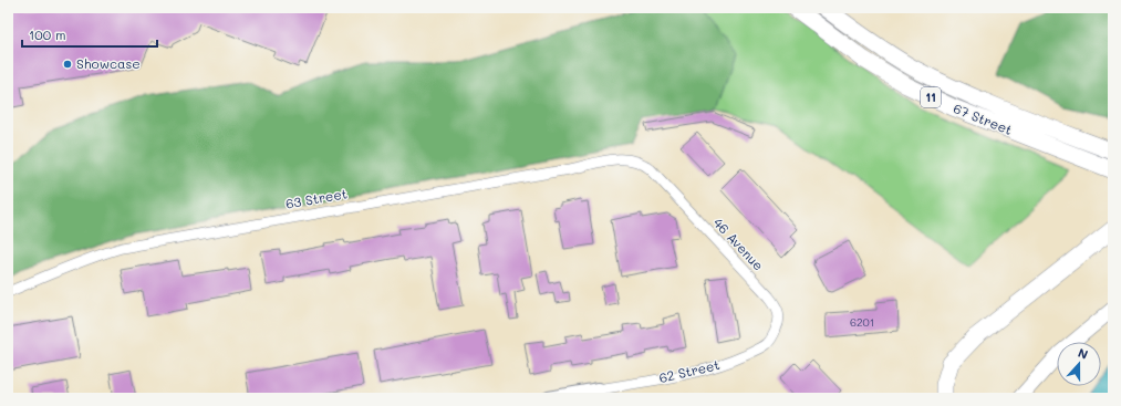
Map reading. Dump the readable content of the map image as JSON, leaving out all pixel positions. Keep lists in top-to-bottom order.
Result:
{
  "streets": {
    "main road": ["11", "67 Street"],
    "street": ["63 Street", "46 Avenue", "62 Street"]
  },
  "crossings": [
    ["63 Street", "46 Avenue"],
    ["46 Avenue", "62 Street"]
  ],
  "places": ["Showcase"],
  "house_numbers": ["6201"],
  "scale_bar": "100 m",
  "north": "top"
}
